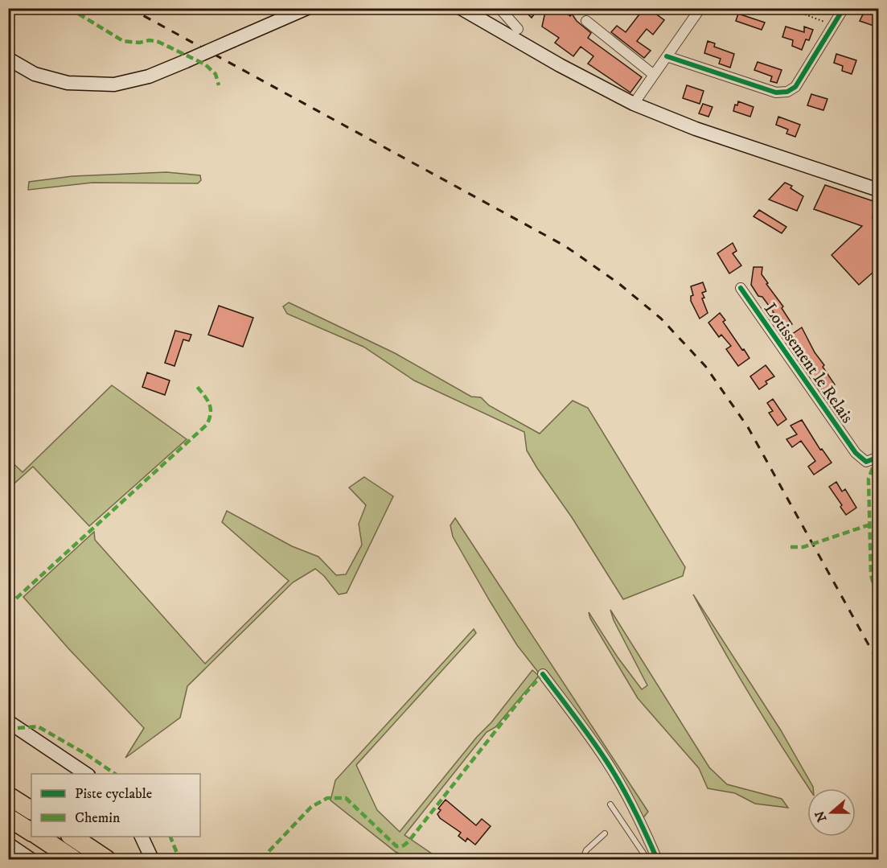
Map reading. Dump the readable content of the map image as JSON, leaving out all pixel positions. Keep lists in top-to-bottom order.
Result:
{
  "streets": {
    "street": ["Lotissement le Relais"]
  },
  "legend": ["Piste cyclable", "Chemin"],
  "north": "left"
}
